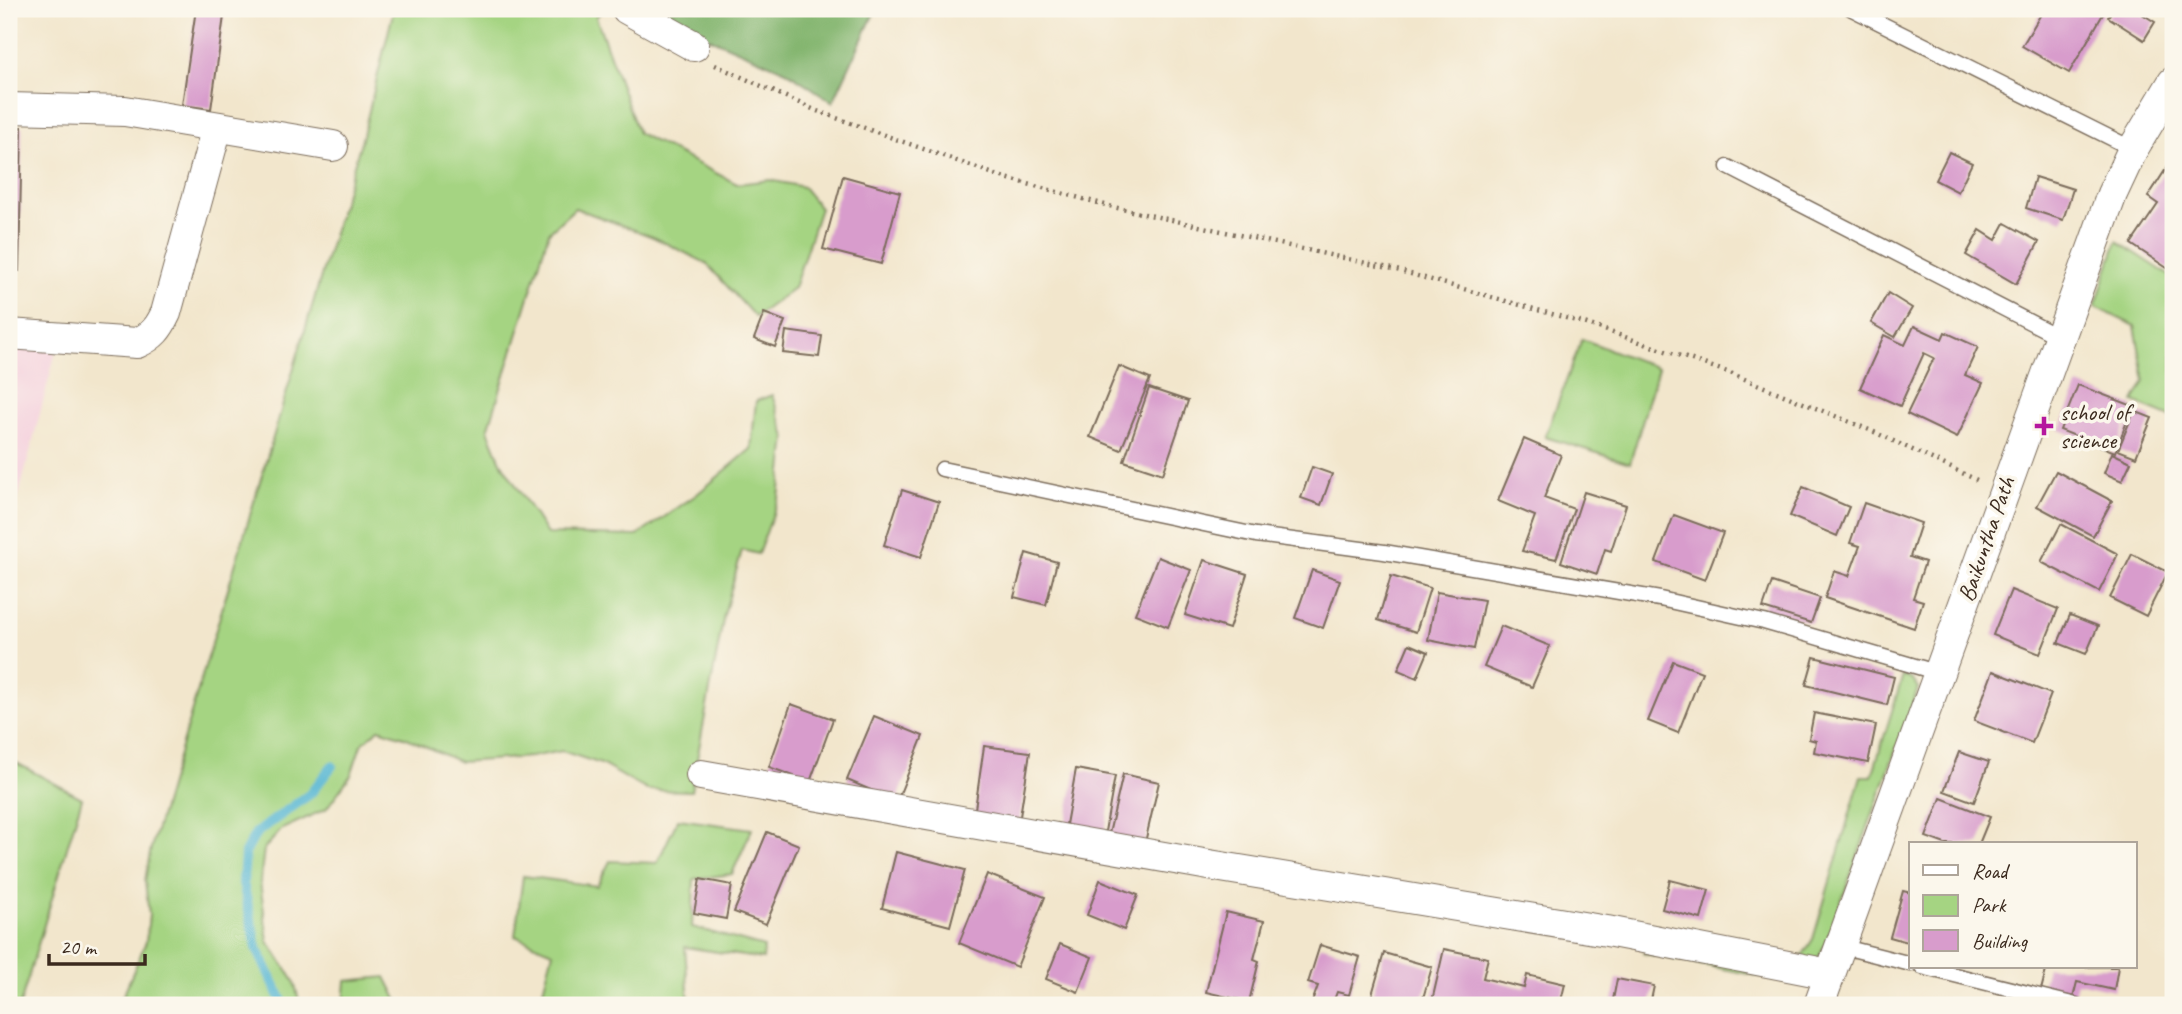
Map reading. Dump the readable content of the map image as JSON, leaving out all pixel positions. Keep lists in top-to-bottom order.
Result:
{
  "streets": {
    "street": ["Baikuntha Path"]
  },
  "places": {
    "health": ["school of science"]
  },
  "legend": ["Road", "Park", "Building"],
  "scale_bar": "20 m"
}
